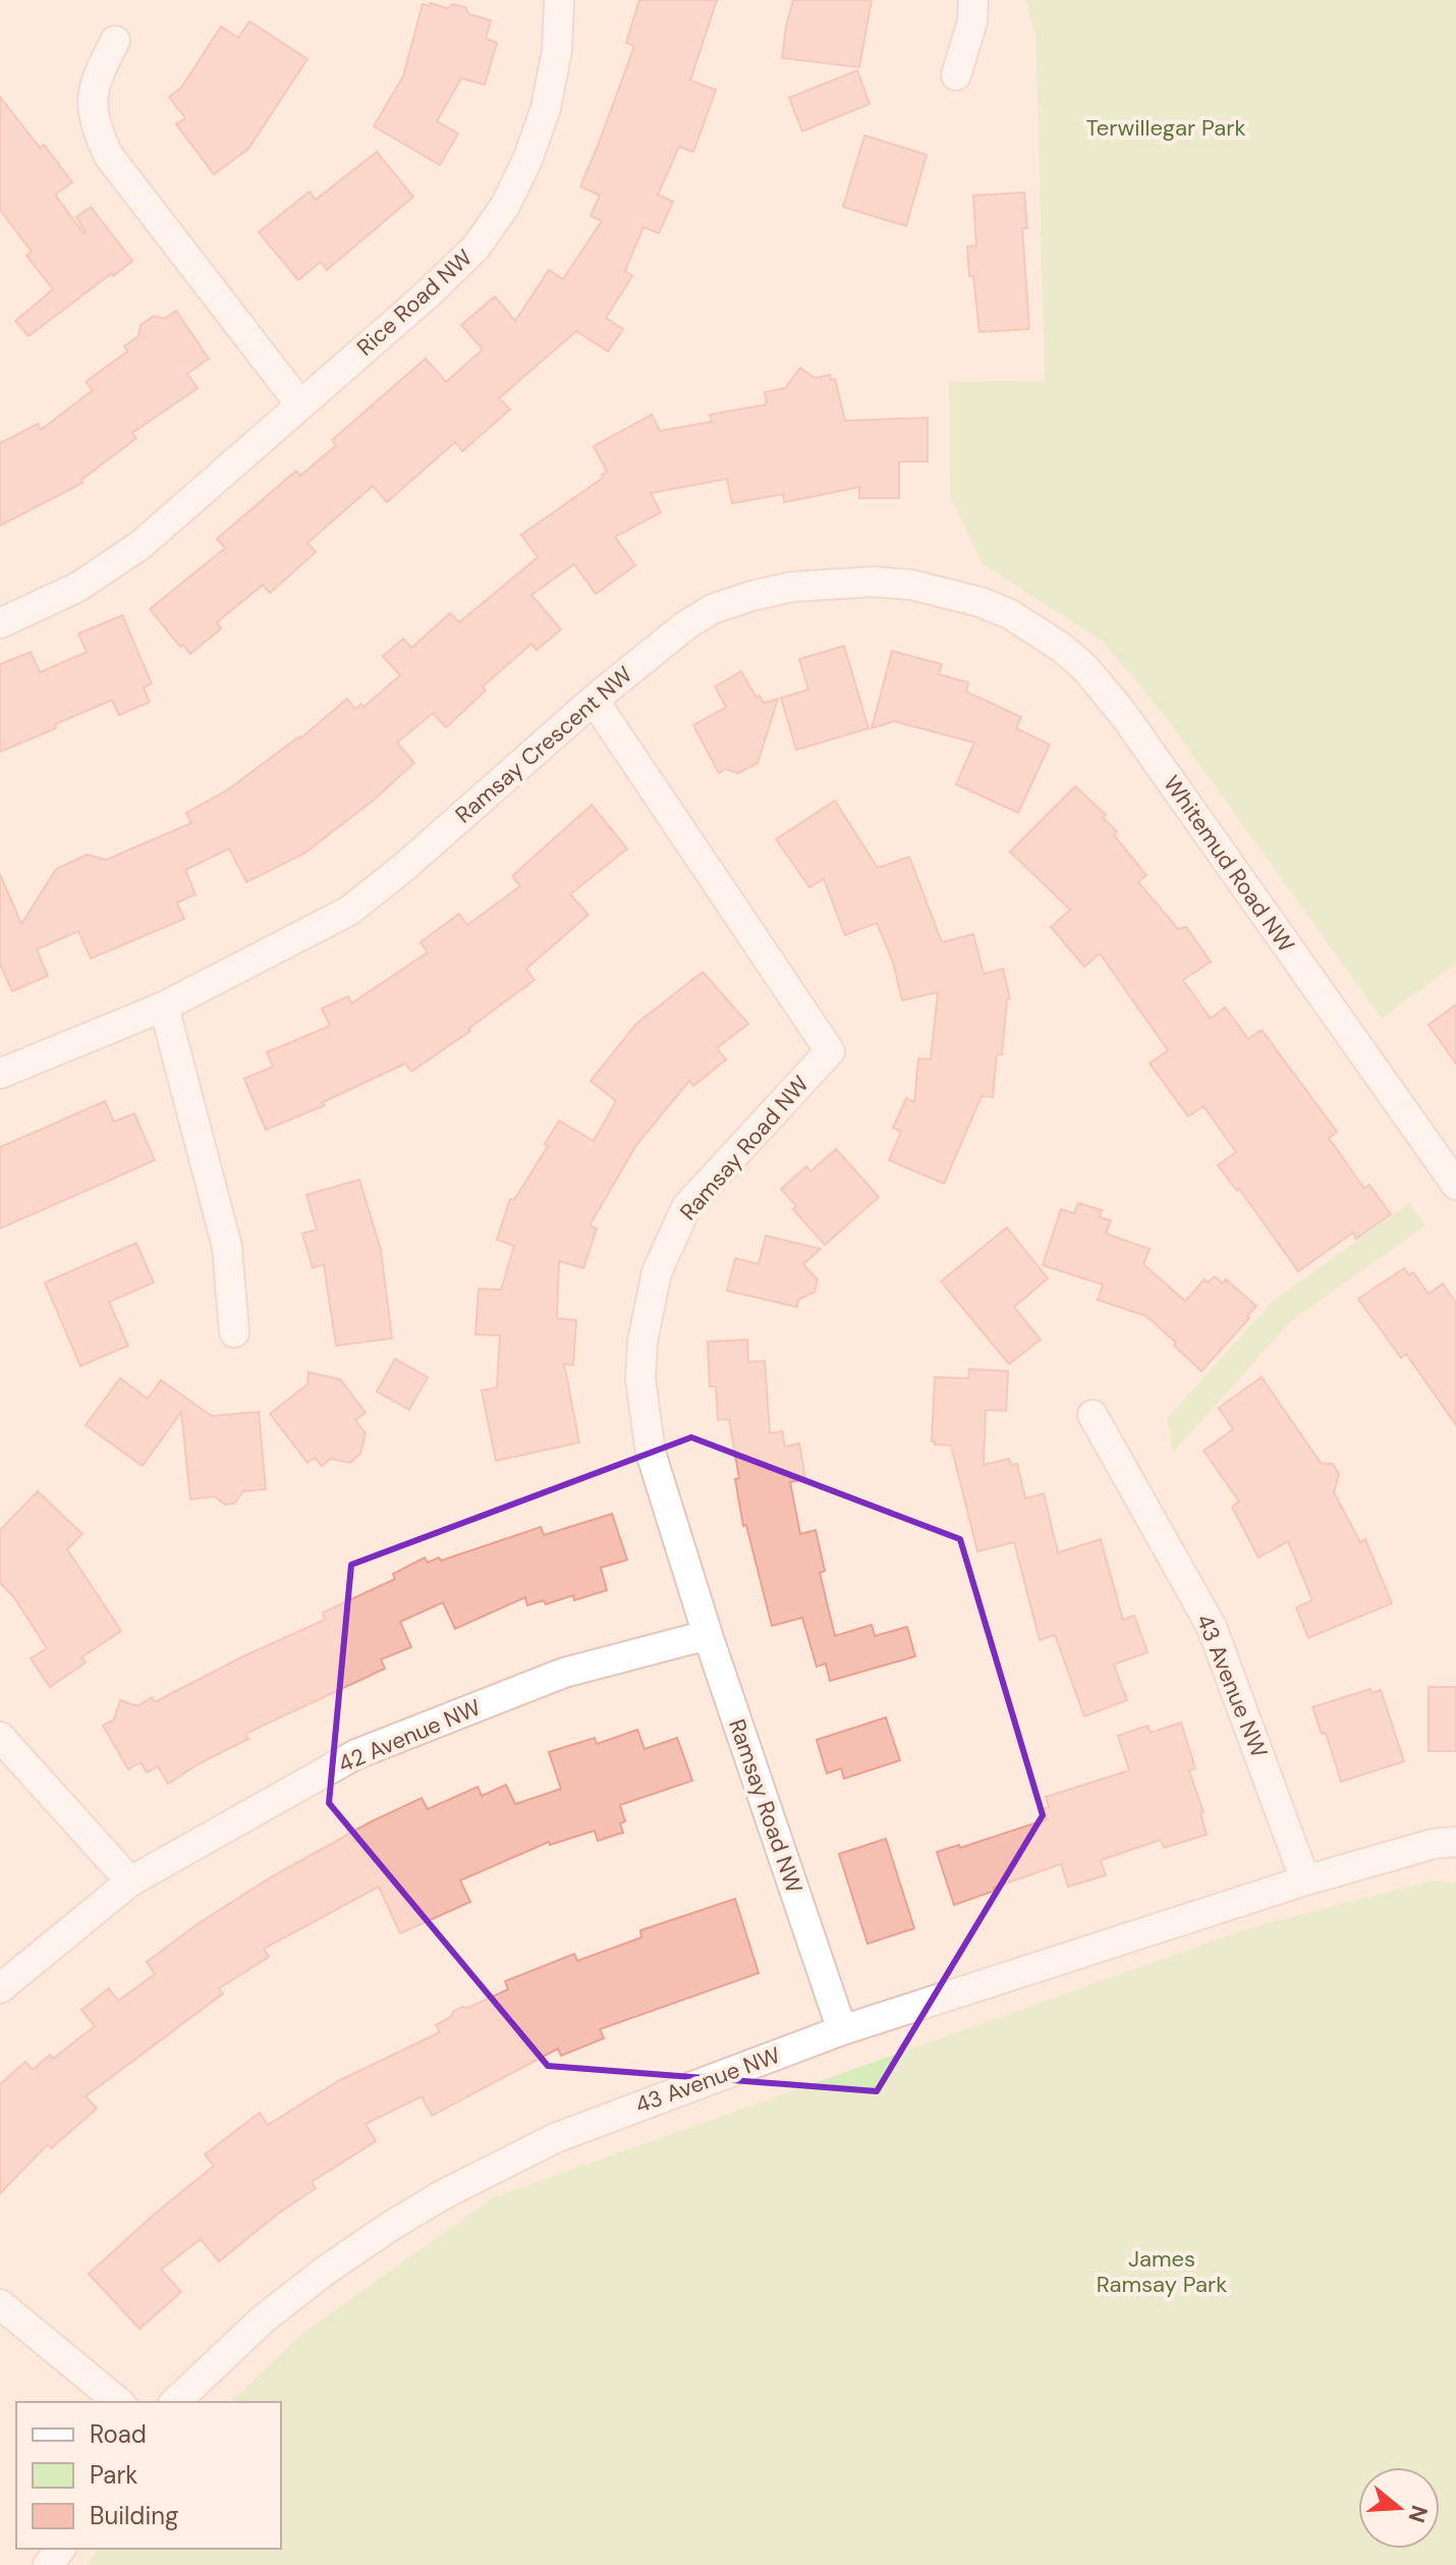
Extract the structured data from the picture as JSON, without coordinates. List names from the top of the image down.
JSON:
{
  "streets": {
    "street": [
      "Rice Road NW",
      "Ramsay Crescent NW",
      "Whitemud Road NW",
      "Ramsay Road NW",
      "43 Avenue NW",
      "42 Avenue NW"
    ]
  },
  "crossings": [
    ["Ramsay Crescent NW", "Whitemud Road NW"],
    ["Ramsay Crescent NW", "Ramsay Road NW"],
    ["Ramsay Road NW", "43 Avenue NW"],
    ["Ramsay Road NW", "42 Avenue NW"]
  ],
  "parks": ["Terwillegar Park", "James Ramsay Park"],
  "legend": ["Road", "Park", "Building"],
  "north": "right"
}
